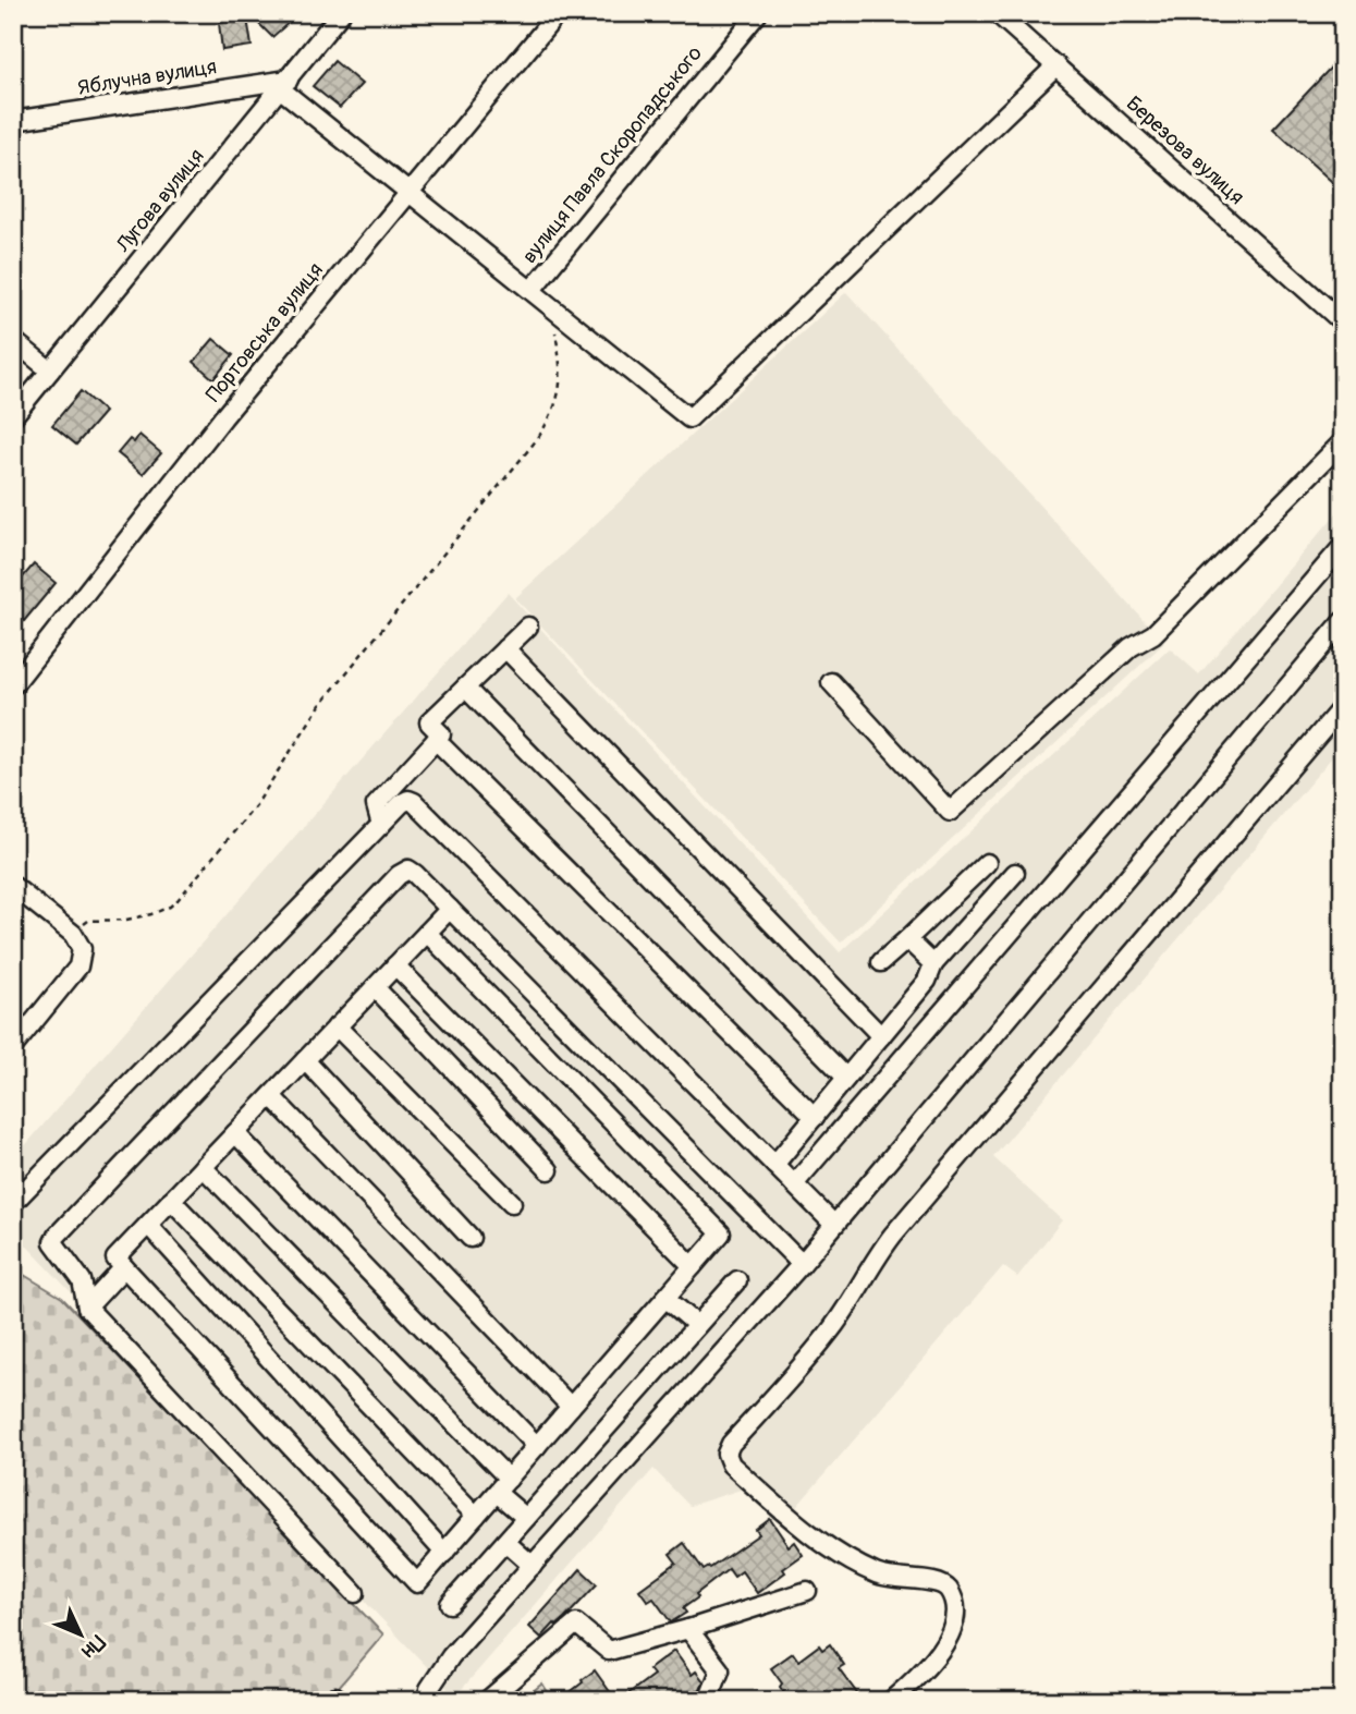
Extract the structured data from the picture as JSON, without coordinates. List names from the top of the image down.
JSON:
{
  "streets": {
    "street": [
      "Яблучна вулиця",
      "Березова вулиця",
      "вулиця Павла Скоропадського",
      "Лугова вулиця",
      "Портовська вулиця"
    ]
  },
  "crossings": [
    ["Яблучна вулиця", "Лугова вулиця"]
  ],
  "north": "bottom right"
}
